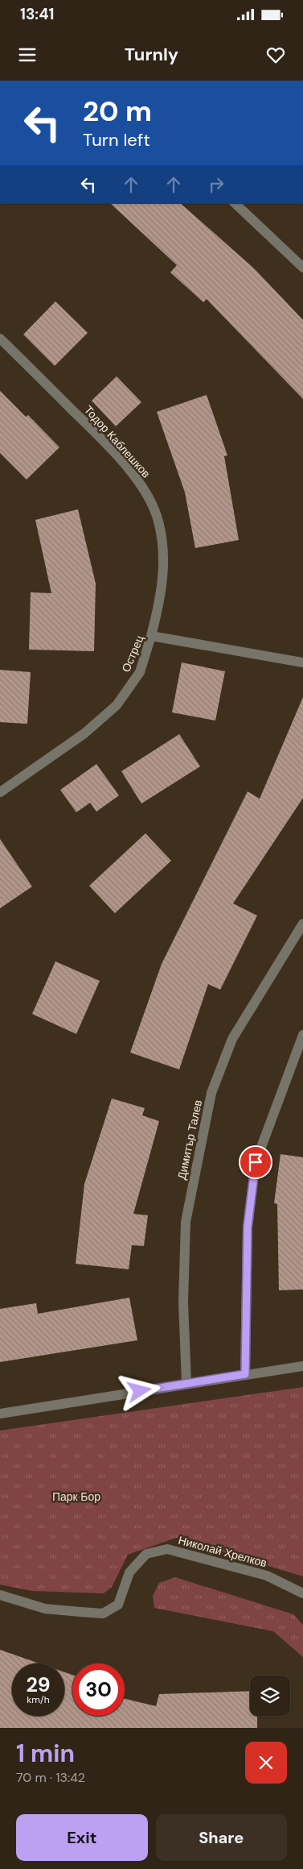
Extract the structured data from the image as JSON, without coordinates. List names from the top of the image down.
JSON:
{
  "streets": {
    "street": [
      "Тодор Каблешков",
      "Острец",
      "Димитър Талев",
      "Николай Хрелков"
    ]
  },
  "crossings": [
    ["Тодор Каблешков", "Острец"]
  ],
  "parks": ["Парк Бор"],
  "page": {
    "status": "13:41",
    "header": "Turnly",
    "turn": ["20 m", "Turn left"],
    "speed": "29 km/h",
    "limit": "30",
    "heading": ["1 min", "70 m · 13:42"],
    "buttons": ["Exit", "Share"]
  }
}
